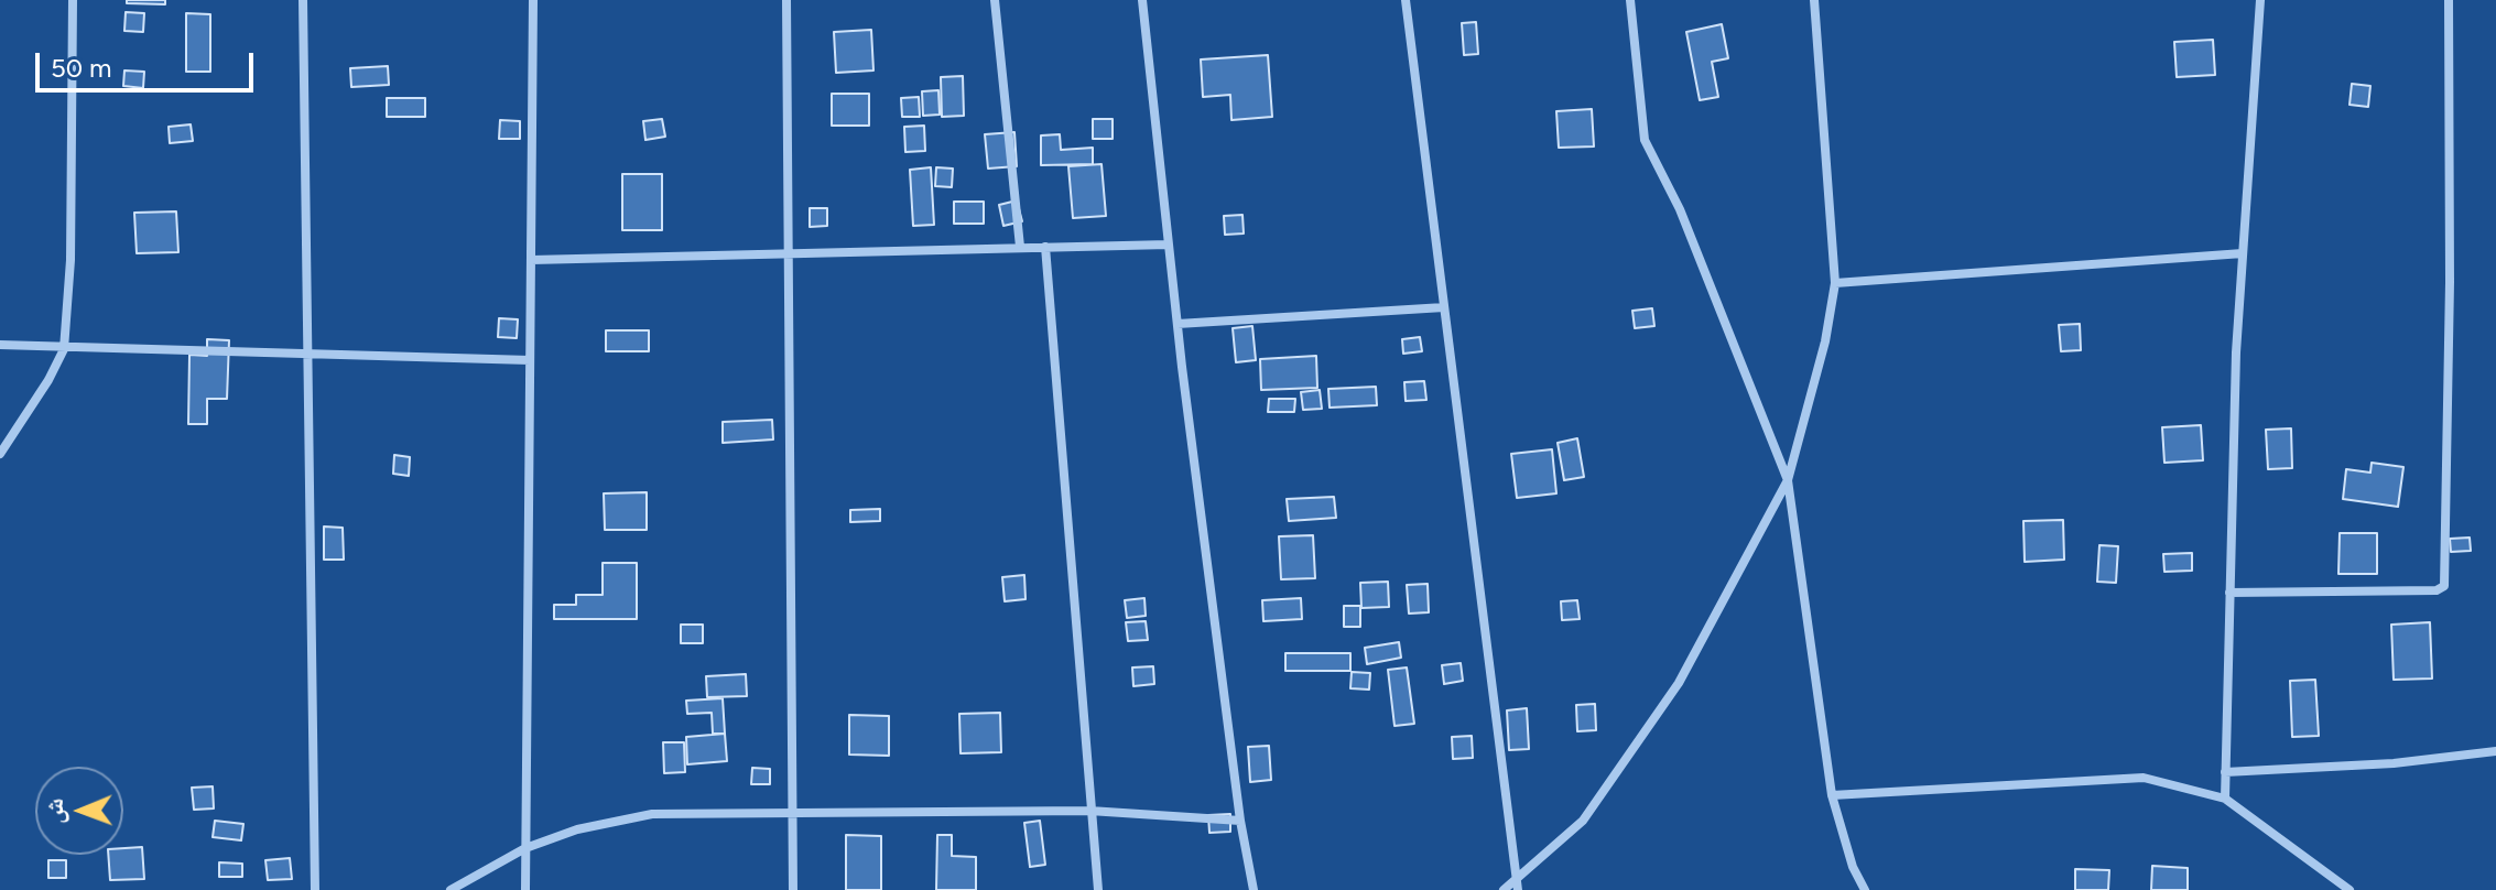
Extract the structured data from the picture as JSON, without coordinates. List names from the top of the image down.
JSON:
{
  "scale_bar": "50 m",
  "north": "left"
}
